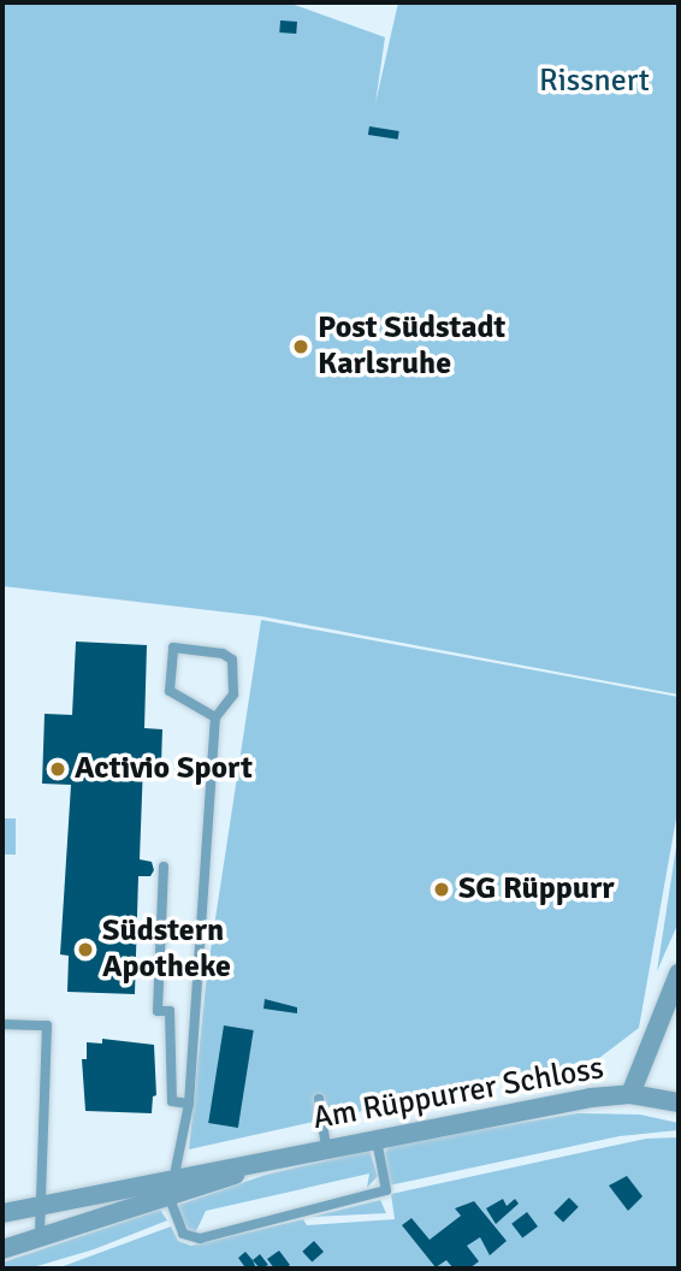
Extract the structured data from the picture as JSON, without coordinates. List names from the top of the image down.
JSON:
{
  "streets": {
    "street": ["Am Rüppurrer Schloss"]
  },
  "parks": ["Rissnert"],
  "places": [
    "Post Südstadt Karlsruhe",
    "Activio Sport",
    "SG Rüppurr",
    "Südstern Apotheke"
  ]
}
